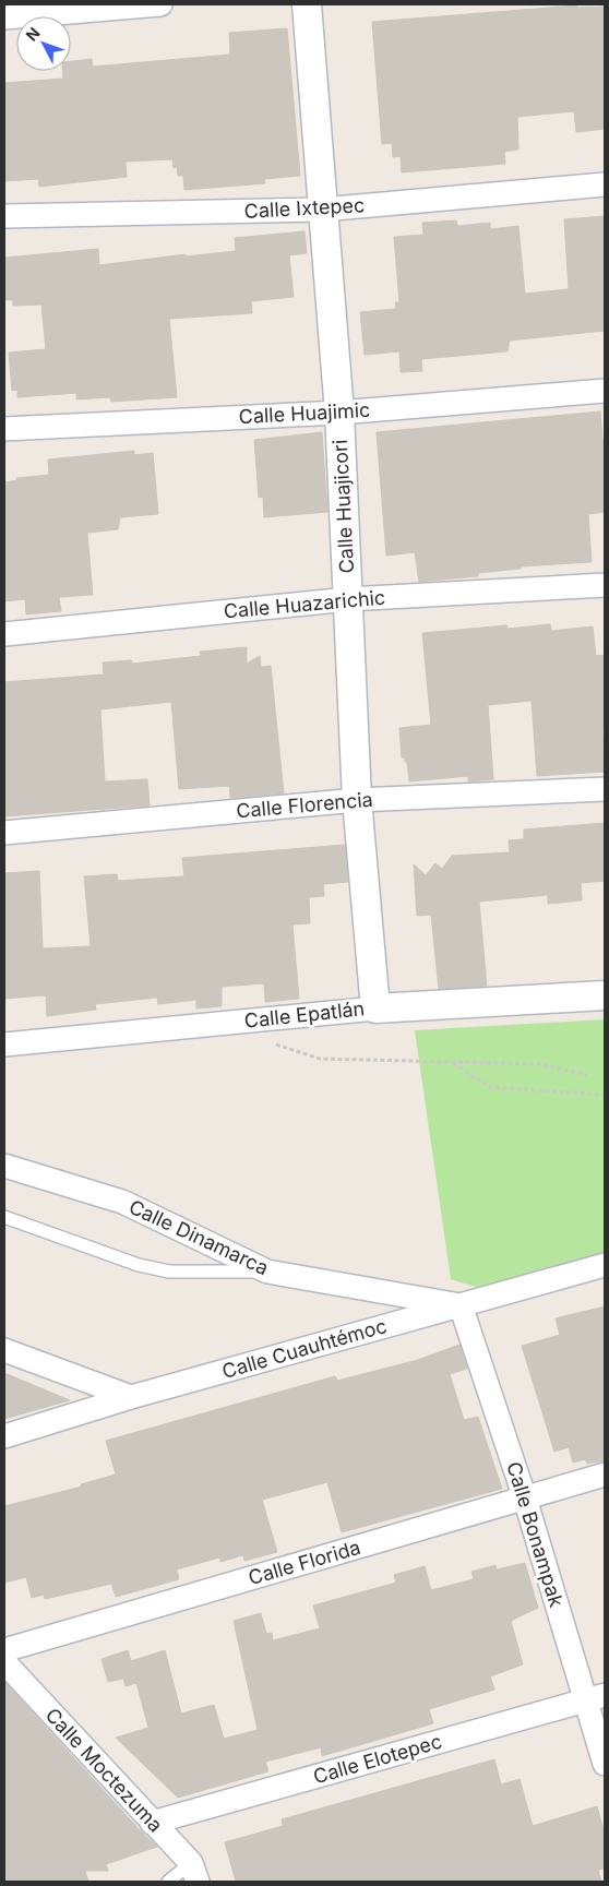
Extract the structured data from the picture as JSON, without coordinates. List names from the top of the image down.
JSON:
{
  "streets": {
    "street": [
      "Calle Ixtepec",
      "Calle Huajimic",
      "Calle Huajicori",
      "Calle Huazarichic",
      "Calle Florencia",
      "Calle Epatlán",
      "Calle Dinamarca",
      "Calle Cuauhtémoc",
      "Calle Bonampak",
      "Calle Florida",
      "Calle Elotepec",
      "Calle Moctezuma"
    ]
  },
  "crossings": [
    ["Calle Ixtepec", "Calle Huajicori"],
    ["Calle Huajimic", "Calle Huajicori"],
    ["Calle Huajicori", "Calle Huazarichic"],
    ["Calle Huajicori", "Calle Florencia"],
    ["Calle Huajicori", "Calle Epatlán"],
    ["Calle Dinamarca", "Calle Cuauhtémoc"],
    ["Calle Dinamarca", "Calle Bonampak"],
    ["Calle Cuauhtémoc", "Calle Bonampak"],
    ["Calle Bonampak", "Calle Florida"],
    ["Calle Bonampak", "Calle Elotepec"],
    ["Calle Elotepec", "Calle Moctezuma"]
  ],
  "north": "top left"
}
